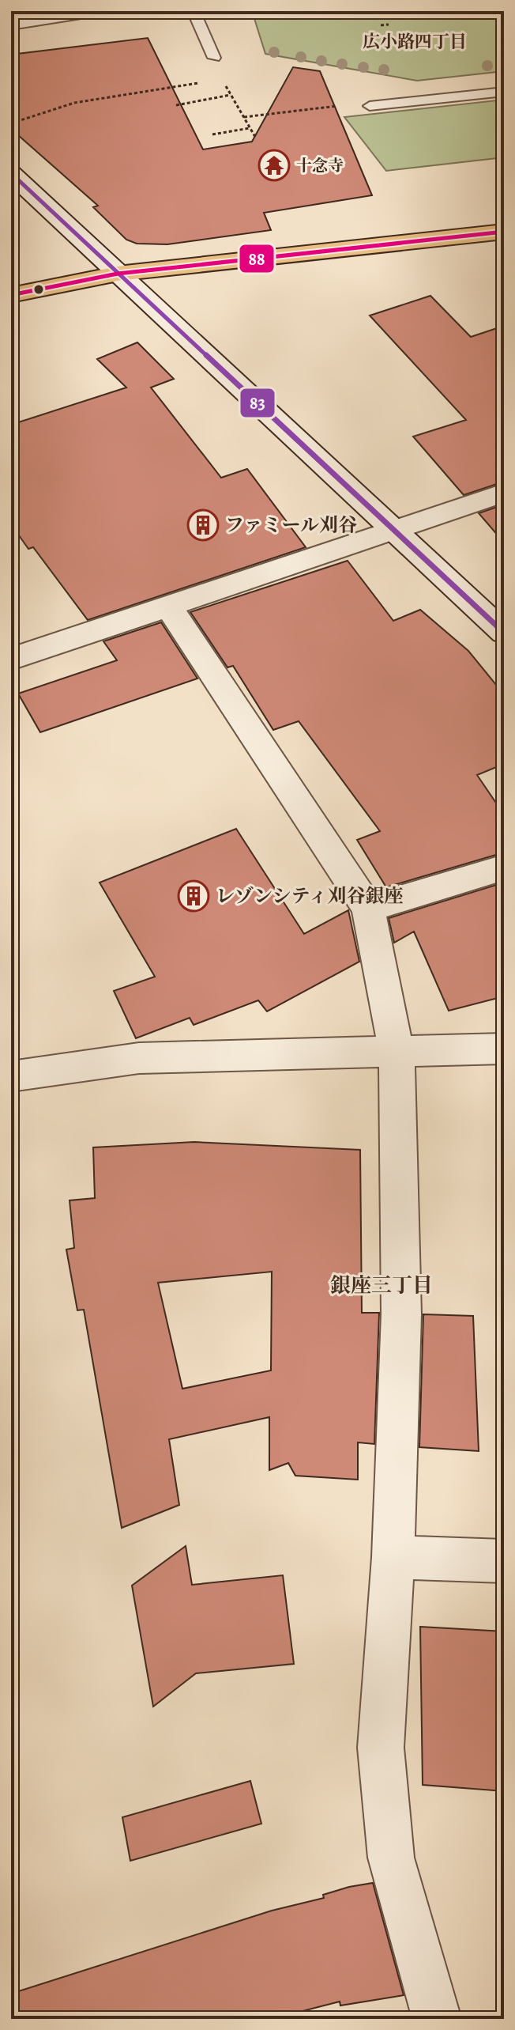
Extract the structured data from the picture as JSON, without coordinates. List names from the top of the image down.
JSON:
{
  "districts": ["広小路四丁目", "銀座三丁目"],
  "places": {
    "temple": ["十念寺"],
    "building": ["ファミール刈谷", "レゾンシティ刈谷銀座"]
  },
  "lines": ["transit line 83", "transit line 88"]
}
